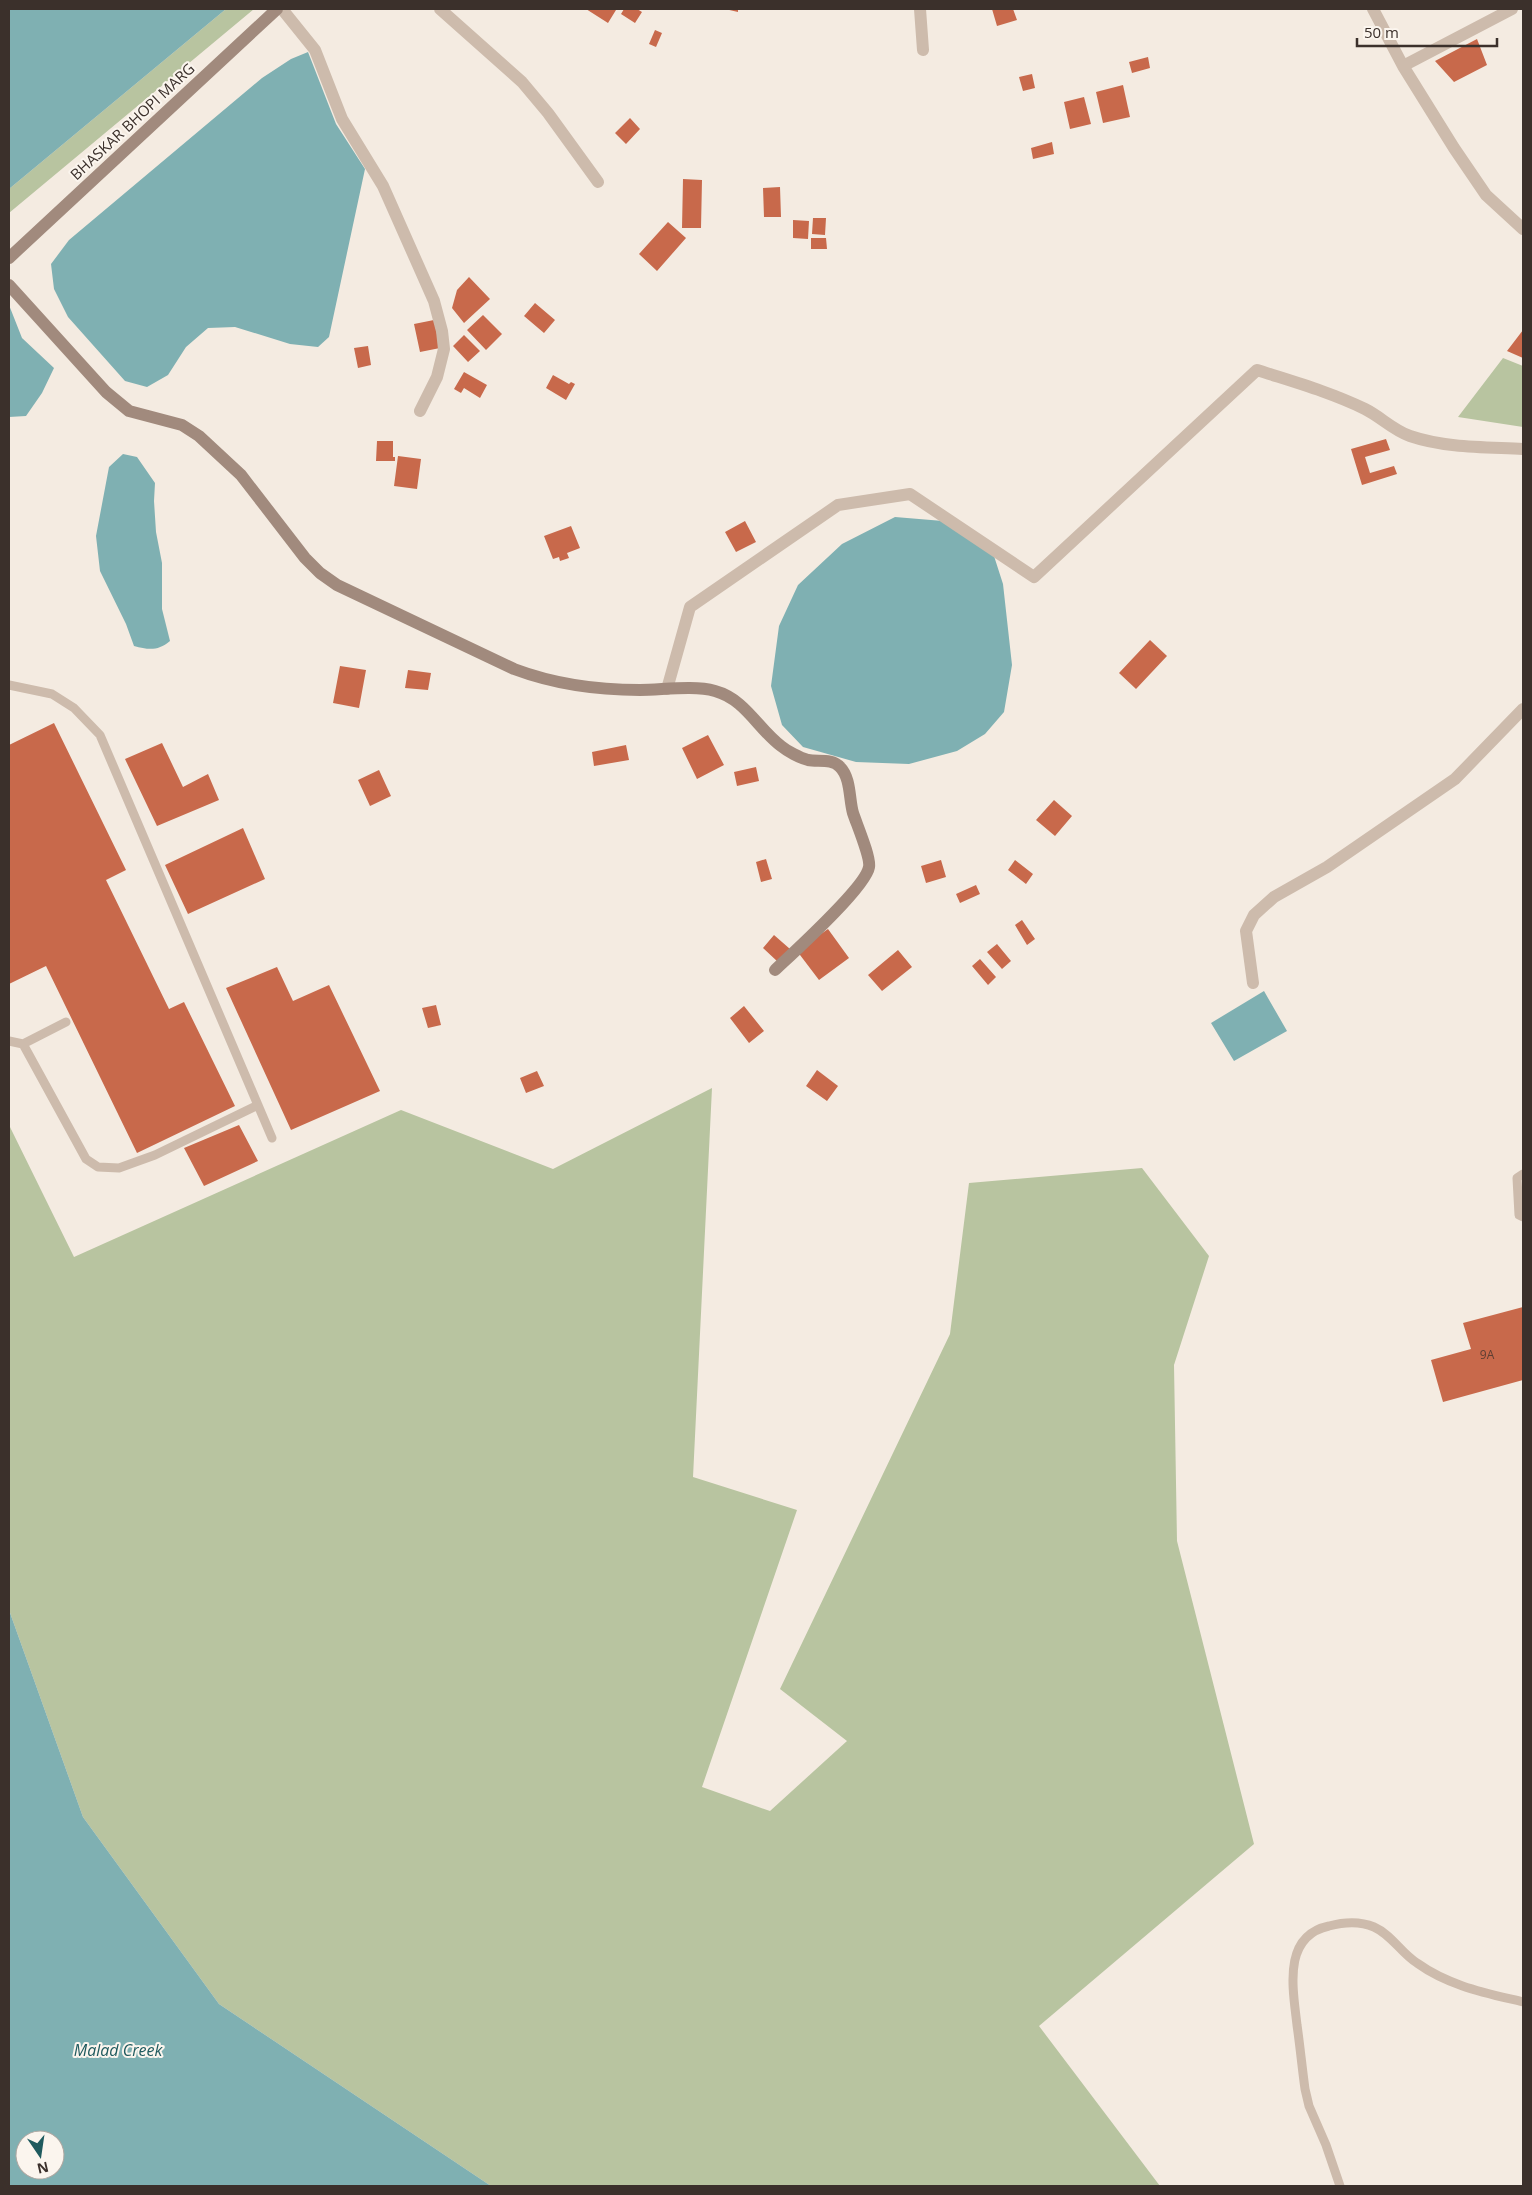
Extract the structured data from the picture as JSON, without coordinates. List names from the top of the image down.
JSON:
{
  "streets": {
    "street": ["BHASKAR BHOPI MARG"]
  },
  "water": ["Malad Creek"],
  "house_numbers": ["9A"],
  "scale_bar": "50 m",
  "north": "bottom"
}
